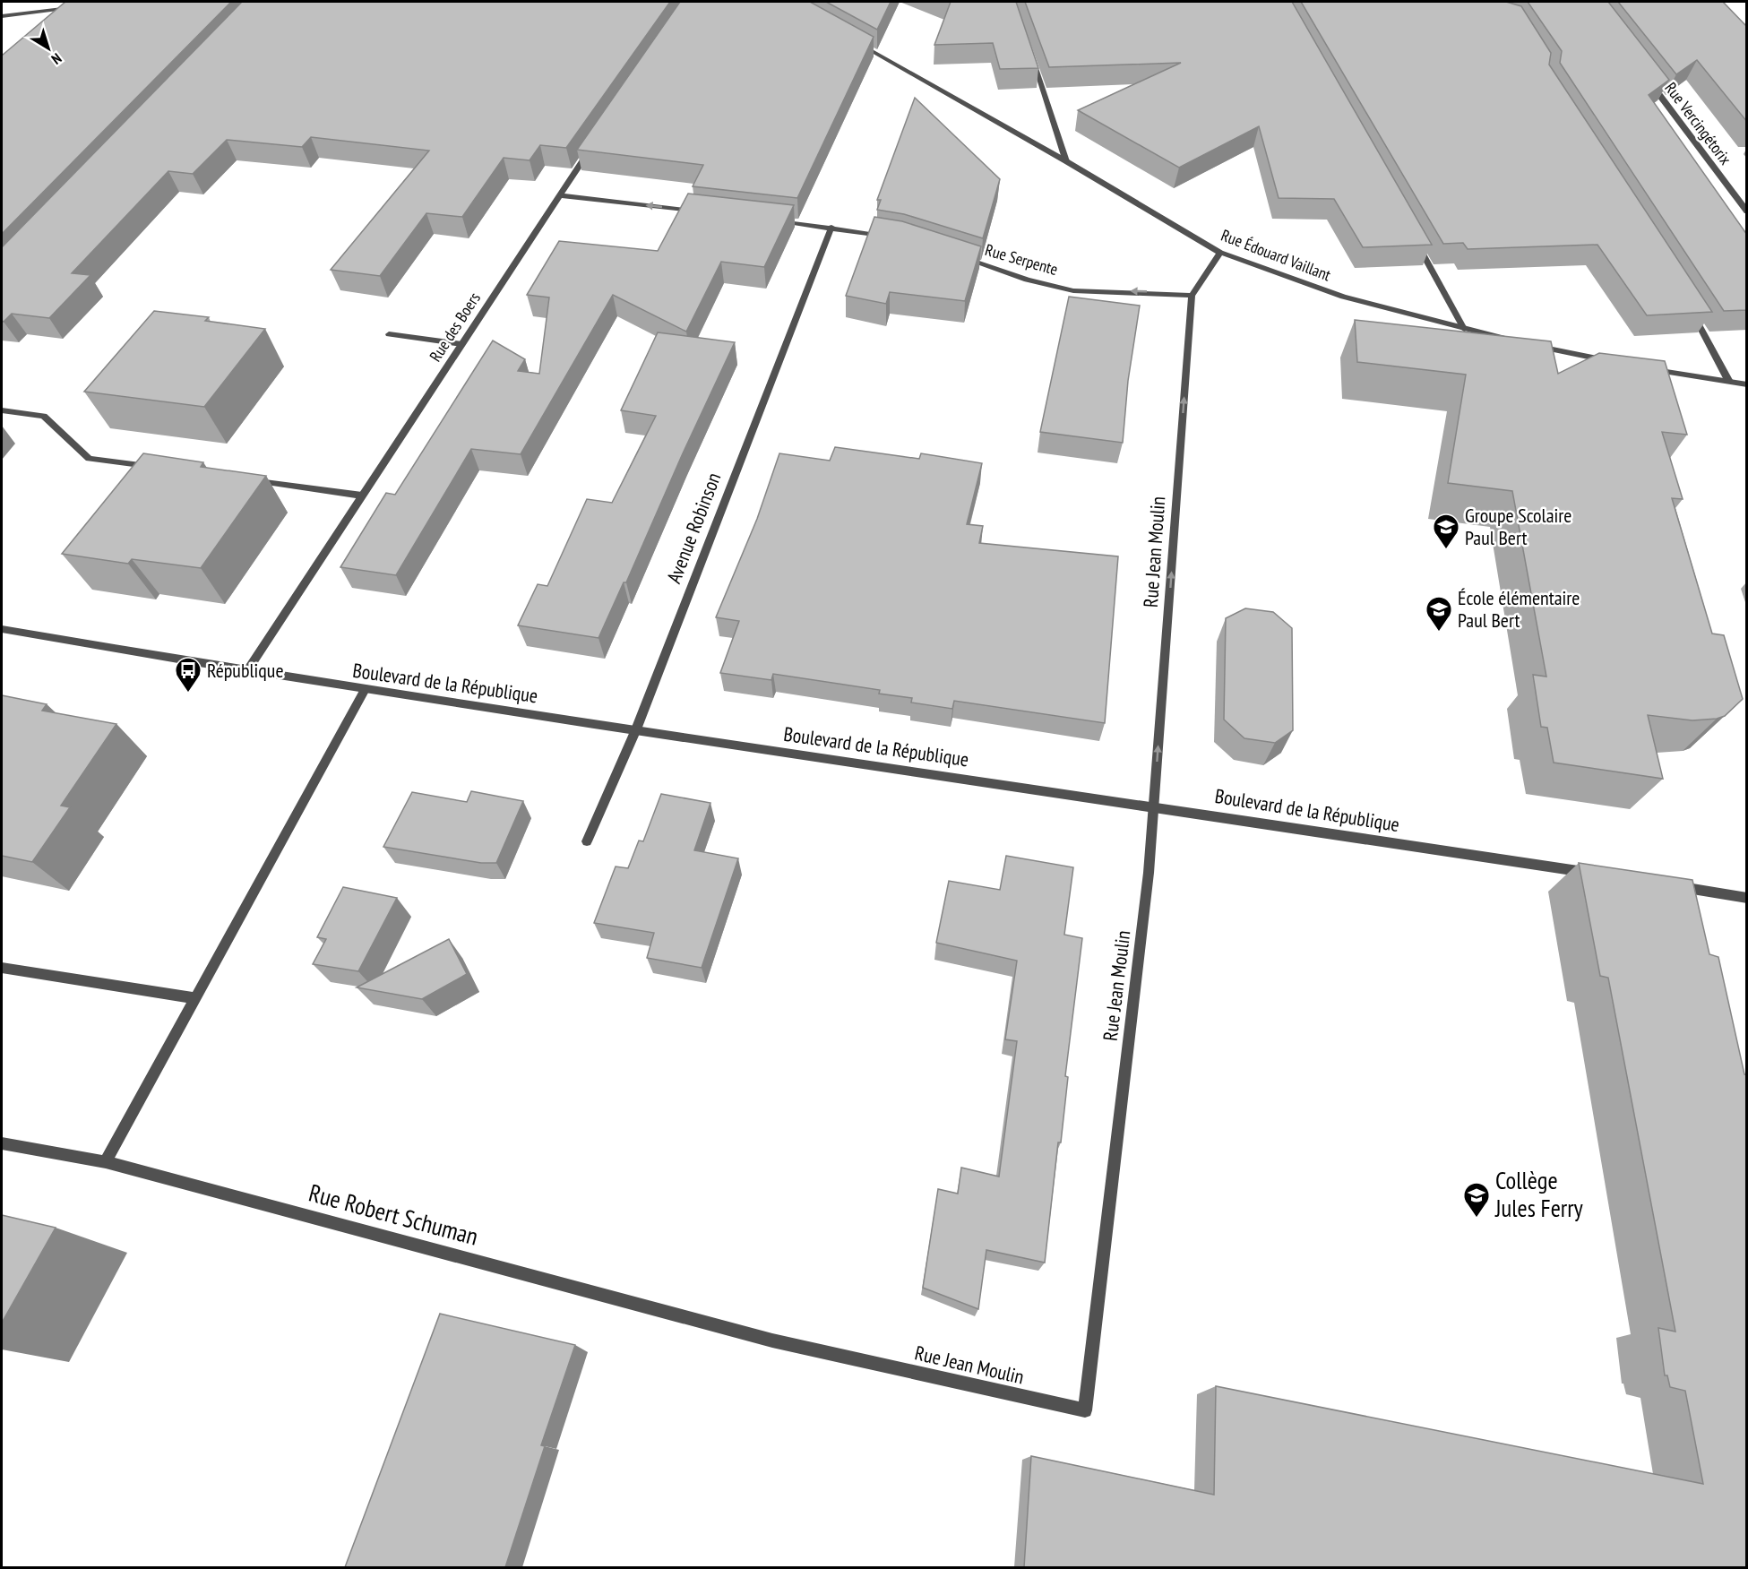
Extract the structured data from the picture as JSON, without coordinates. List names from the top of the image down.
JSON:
{
  "streets": {
    "street": [
      "Rue Vercingétorix",
      "Rue Édouard Vaillant",
      "Rue Serpente",
      "Rue des Boers",
      "Avenue Robinson",
      "Rue Jean Moulin",
      "Boulevard de la République",
      "Rue Robert Schuman"
    ]
  },
  "crossings": [
    ["Rue Édouard Vaillant", "Rue Jean Moulin"],
    ["Rue Serpente", "Rue Jean Moulin"],
    ["Rue des Boers", "Boulevard de la République"],
    ["Avenue Robinson", "Boulevard de la République"],
    ["Rue Jean Moulin", "Boulevard de la République"],
    ["Rue Jean Moulin", "Rue Robert Schuman"]
  ],
  "one_way": ["Rue Serpente"],
  "places": {
    "school or university": ["Groupe Scolaire Paul Bert", "École élémentaire Paul Bert", "Collège Jules Ferry"],
    "bus stop": ["République"]
  },
  "north": "bottom right"
}
